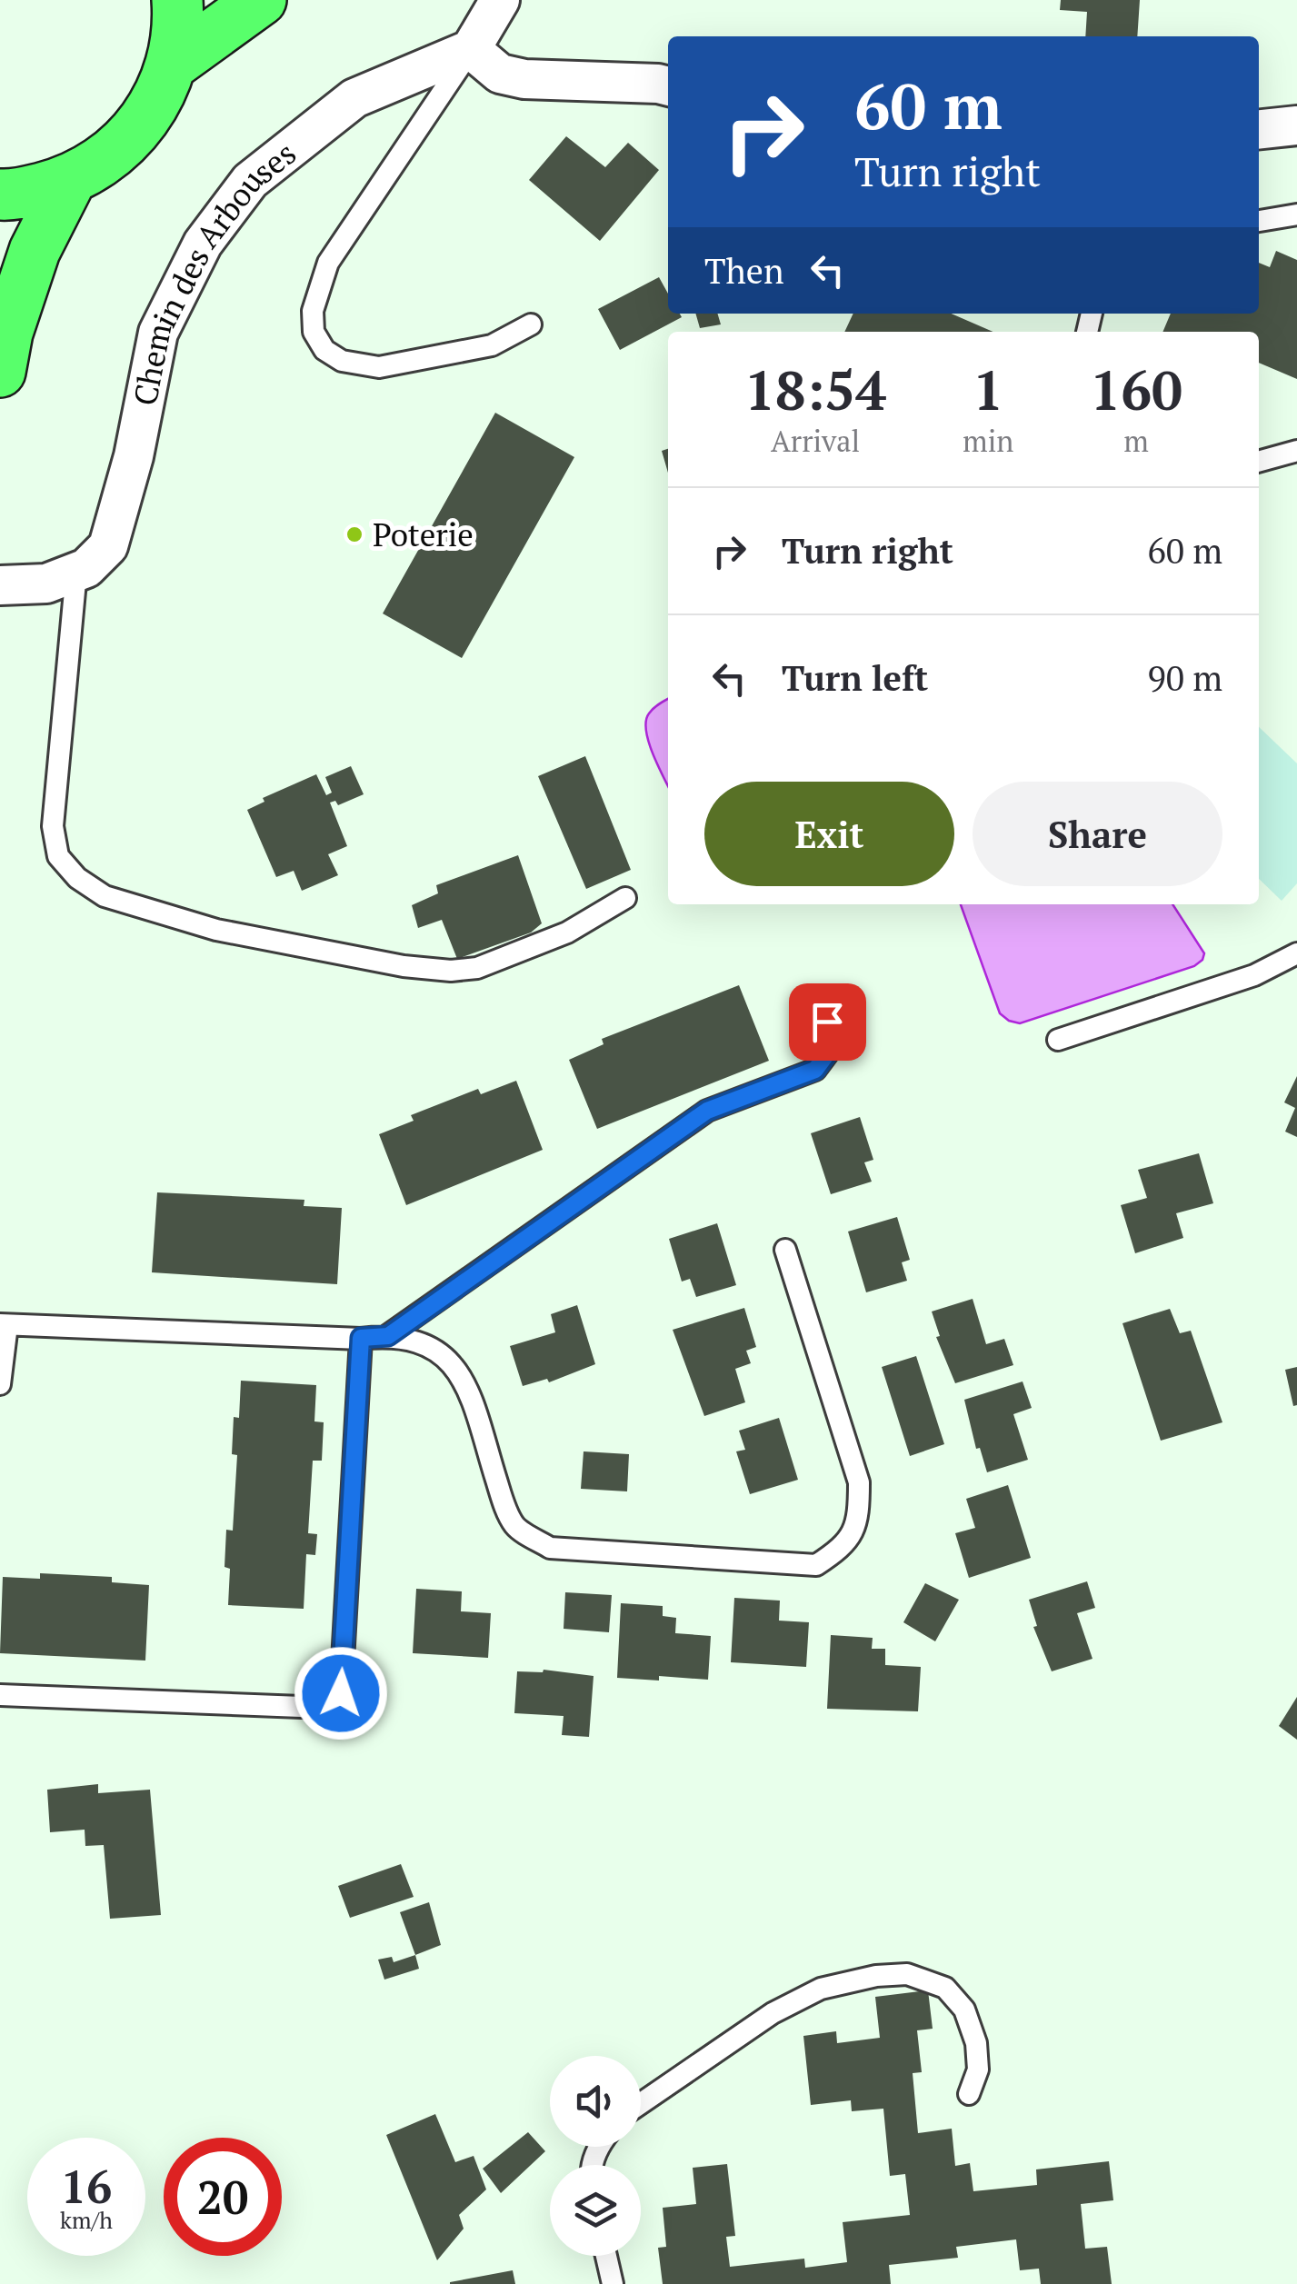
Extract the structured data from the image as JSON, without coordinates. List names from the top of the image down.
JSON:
{
  "streets": {
    "street": ["Chemin des Arbouses"]
  },
  "places": ["Poterie"],
  "page": {
    "turn": ["60 m", "Turn right"],
    "then": "Then",
    "eta": [
      "18:54",
      "Arrival",
      "1",
      "min",
      "160",
      "m"
    ],
    "list": [
      {
        "name": "Turn right",
        "value": "60 m"
      },
      {
        "name": "Turn left",
        "value": "90 m"
      }
    ],
    "buttons": ["Exit", "Share"],
    "speed": "16 km/h",
    "limit": "20"
  }
}
